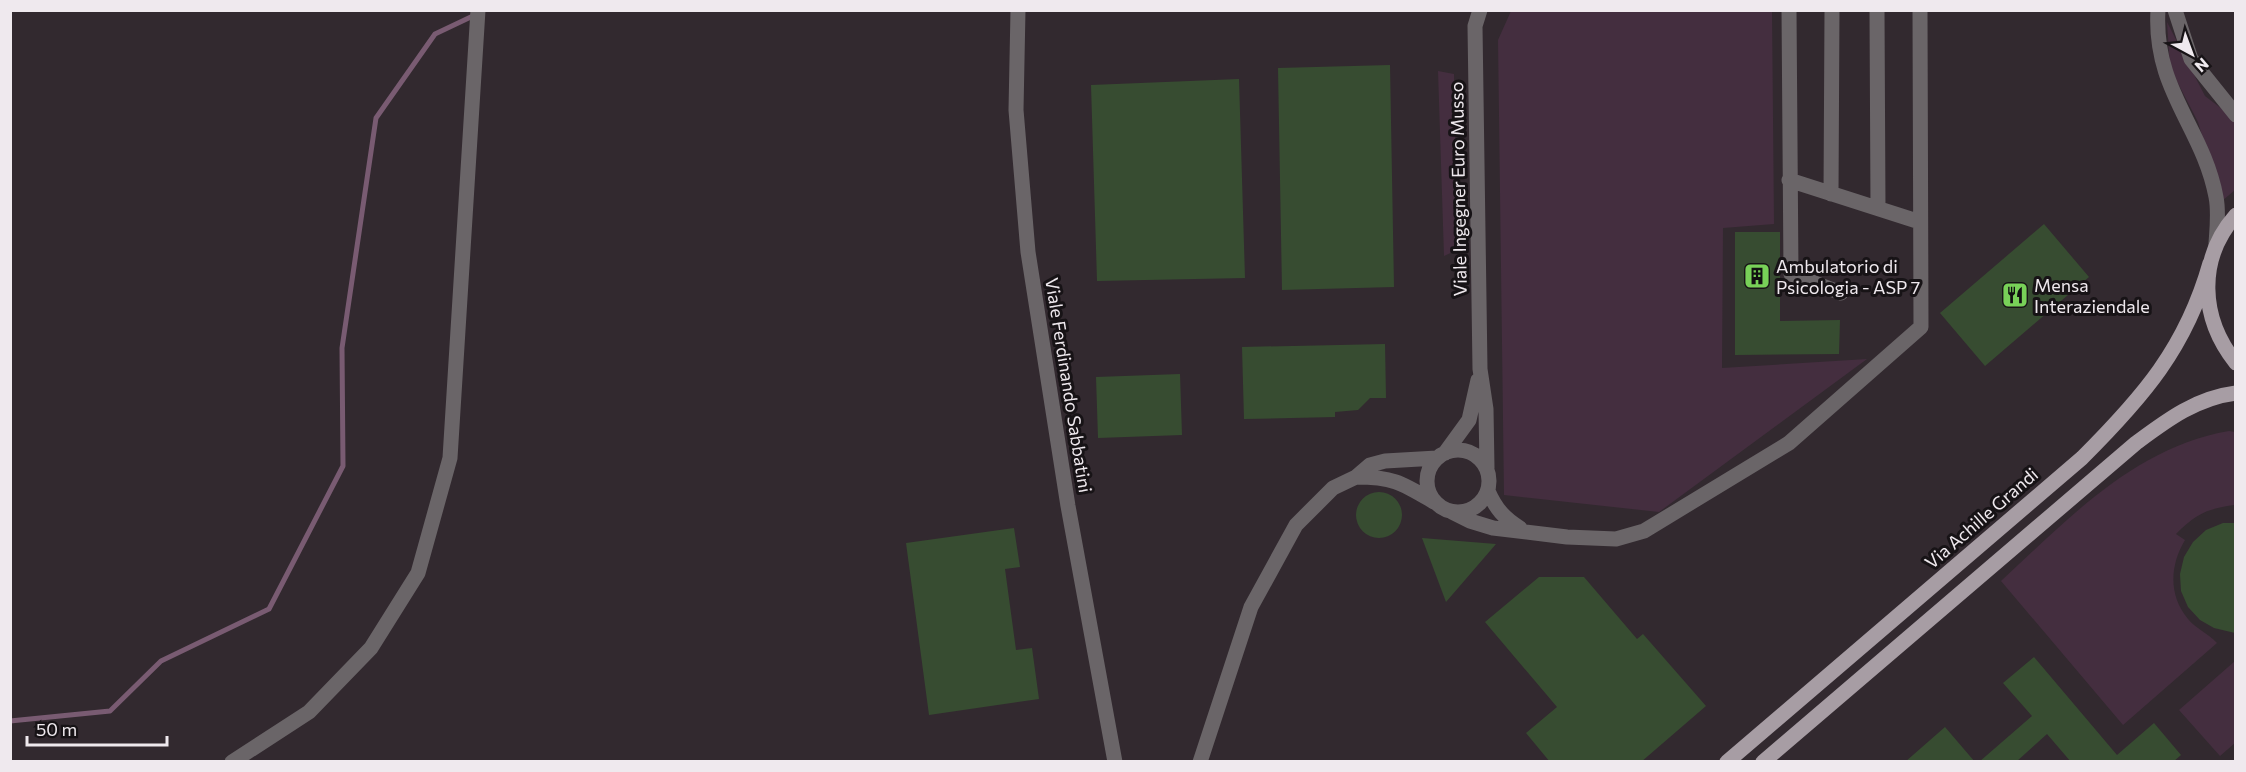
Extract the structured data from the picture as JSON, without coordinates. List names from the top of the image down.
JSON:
{
  "streets": {
    "main road": ["Via Achille Grandi"],
    "street": ["Viale Ingegner Euro Musso", "Viale Ferdinando Sabbatini"]
  },
  "places": {
    "building": ["Ambulatorio di Psicologia - ASP 7"],
    "restaurant": ["Mensa Interaziendale"]
  },
  "scale_bar": "50 m",
  "north": "bottom right"
}
